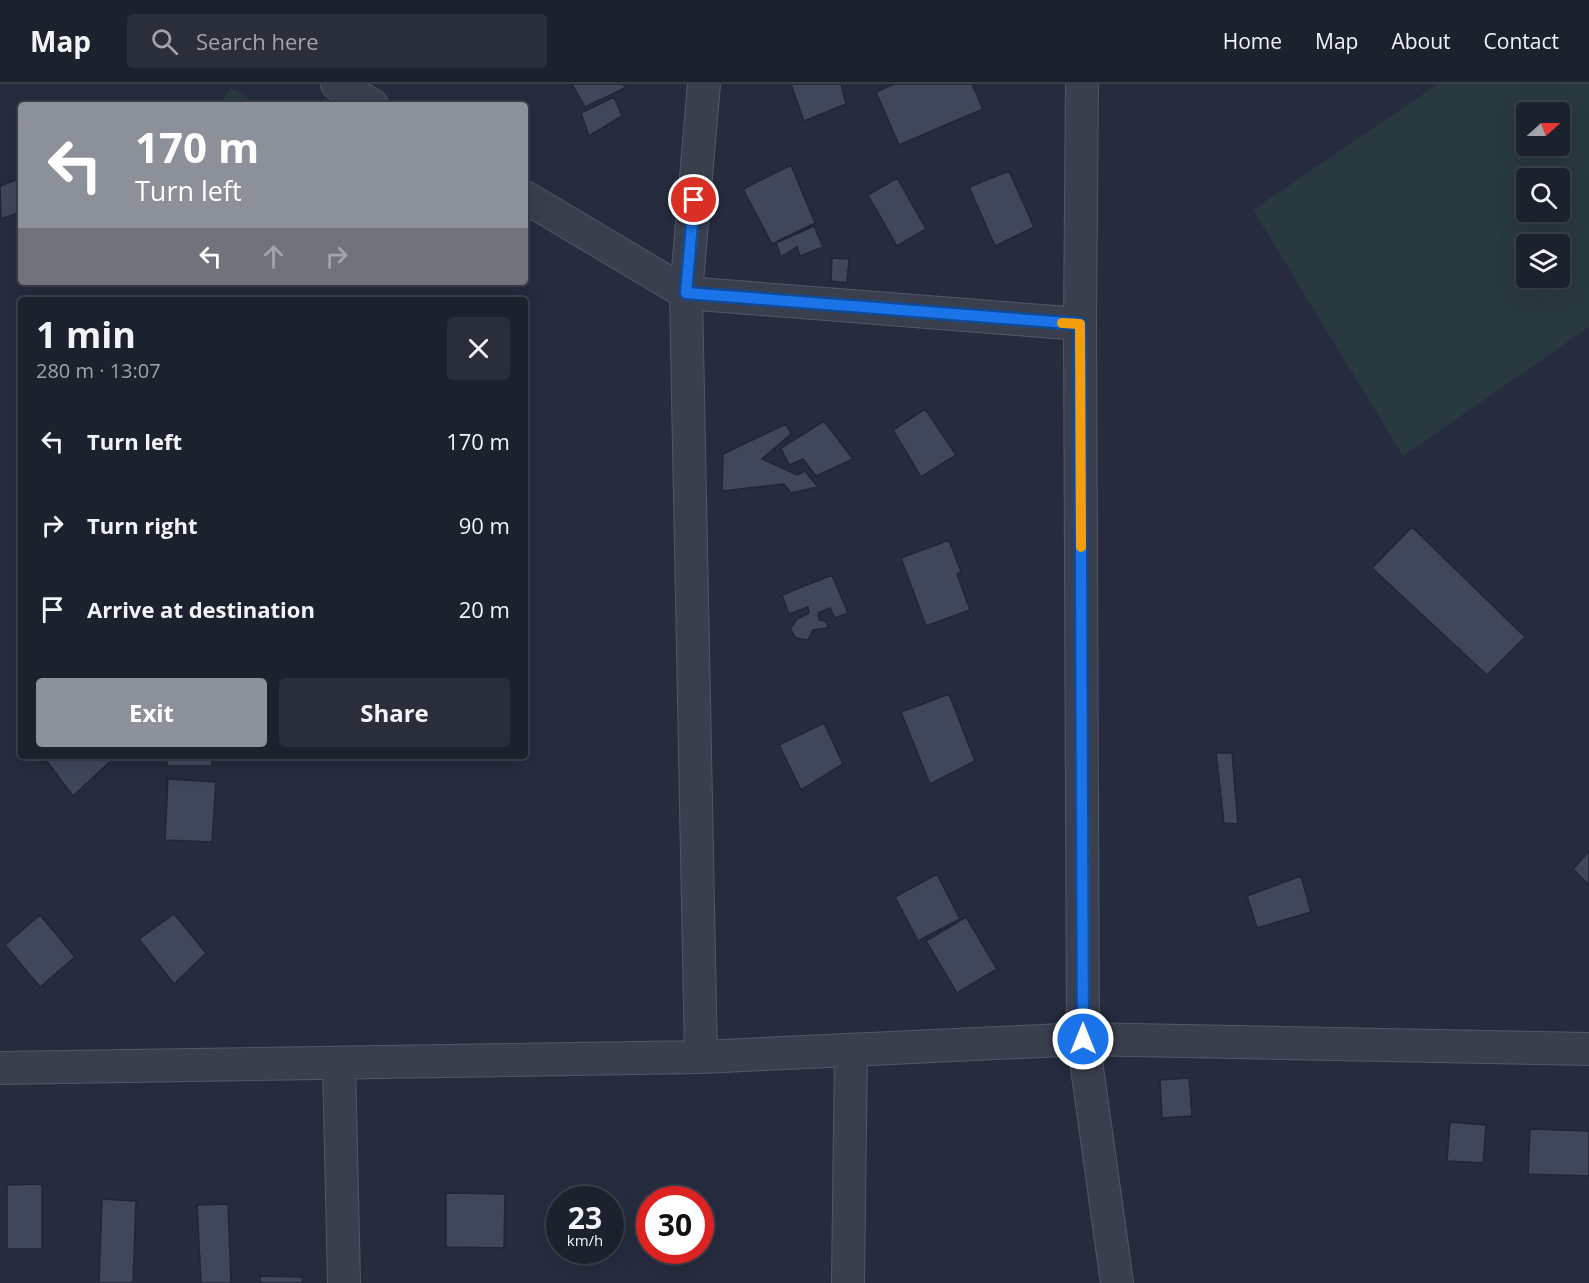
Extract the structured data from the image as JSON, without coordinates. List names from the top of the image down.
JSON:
{
  "north": "right",
  "page": {
    "header": "Map",
    "search": "Search here",
    "nav": [
      "Home",
      "Map",
      "About",
      "Contact"
    ],
    "turn": ["170 m", "Turn left"],
    "heading": ["1 min", "280 m · 13:07"],
    "list": [
      {
        "name": "Turn left",
        "value": "170 m"
      },
      {
        "name": "Turn right",
        "value": "90 m"
      },
      {
        "name": "Arrive at destination",
        "value": "20 m"
      }
    ],
    "buttons": ["Exit", "Share"],
    "speed": "23 km/h",
    "limit": "30"
  }
}
